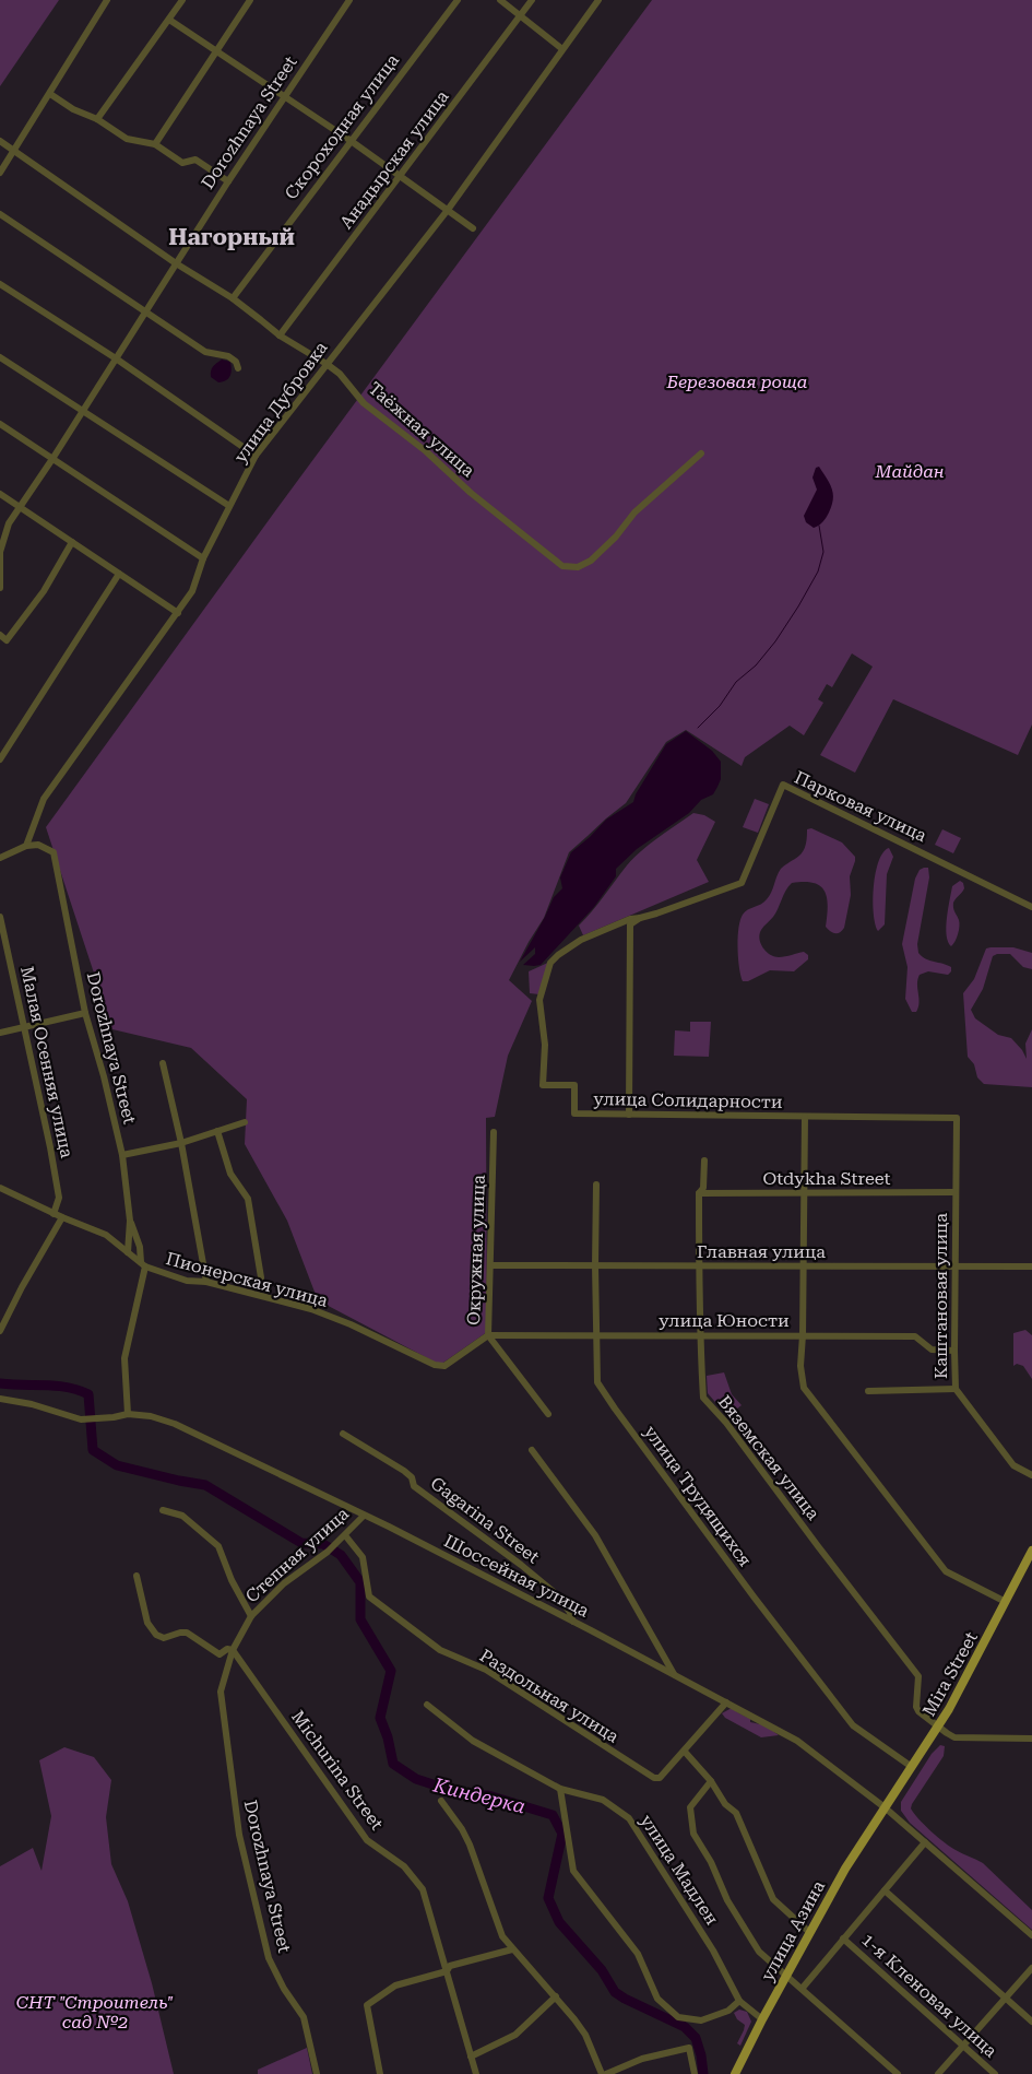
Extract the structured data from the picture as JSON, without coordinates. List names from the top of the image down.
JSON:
{
  "streets": {
    "main road": ["Mira Street", "улица Азина"],
    "street": [
      "Dorozhnaya Street",
      "Скороходная улица",
      "Анадырская улица",
      "улица Дубровка",
      "Таёжная улица",
      "Парковая улица",
      "Малая Осенняя улица",
      "улица Солидарности",
      "Otdykha Street",
      "Окружная улица",
      "Главная улица",
      "Пионерская улица",
      "Каштановая улица",
      "улица Юности",
      "Вяземская улица",
      "улица Трудящихся",
      "Gagarina Street",
      "Степная улица",
      "Шоссейная улица",
      "Раздольная улица",
      "Michurina Street",
      "улица Мадлен",
      "1-я Кленовая улица"
    ]
  },
  "crossings": [
    ["Dorozhnaya Street", "улица Дубровка"],
    ["Dorozhnaya Street", "Таёжная улица"],
    ["Dorozhnaya Street", "Пионерская улица"],
    ["Dorozhnaya Street", "Степная улица"],
    ["Dorozhnaya Street", "Michurina Street"],
    ["Скороходная улица", "Таёжная улица"],
    ["Анадырская улица", "Таёжная улица"],
    ["улица Дубровка", "Таёжная улица"],
    ["Парковая улица", "улица Солидарности"],
    ["Малая Осенняя улица", "Пионерская улица"],
    ["улица Солидарности", "Каштановая улица"],
    ["Otdykha Street", "Каштановая улица"],
    ["Otdykha Street", "Вяземская улица"],
    ["Окружная улица", "Главная улица"],
    ["Окружная улица", "Пионерская улица"],
    ["Окружная улица", "улица Юности"],
    ["Главная улица", "Каштановая улица"],
    ["Главная улица", "Вяземская улица"],
    ["Главная улица", "улица Трудящихся"],
    ["Пионерская улица", "улица Юности"],
    ["Каштановая улица", "улица Юности"],
    ["улица Юности", "Вяземская улица"],
    ["улица Юности", "улица Трудящихся"],
    ["Вяземская улица", "Mira Street"],
    ["улица Трудящихся", "Mira Street"],
    ["Gagarina Street", "Шоссейная улица"],
    ["Степная улица", "Шоссейная улица"],
    ["Степная улица", "Раздольная улица"],
    ["Шоссейная улица", "Mira Street"],
    ["Шоссейная улица", "Раздольная улица"],
    ["Шоссейная улица", "улица Азина"],
    ["Mira Street", "улица Азина"],
    ["улица Мадлен", "улица Азина"]
  ],
  "districts": ["Нагорный"],
  "water": ["Киндерка"],
  "parks": ["Березовая роща", "Майдан", "СНТ \"Строитель\" сад №2"]
}
